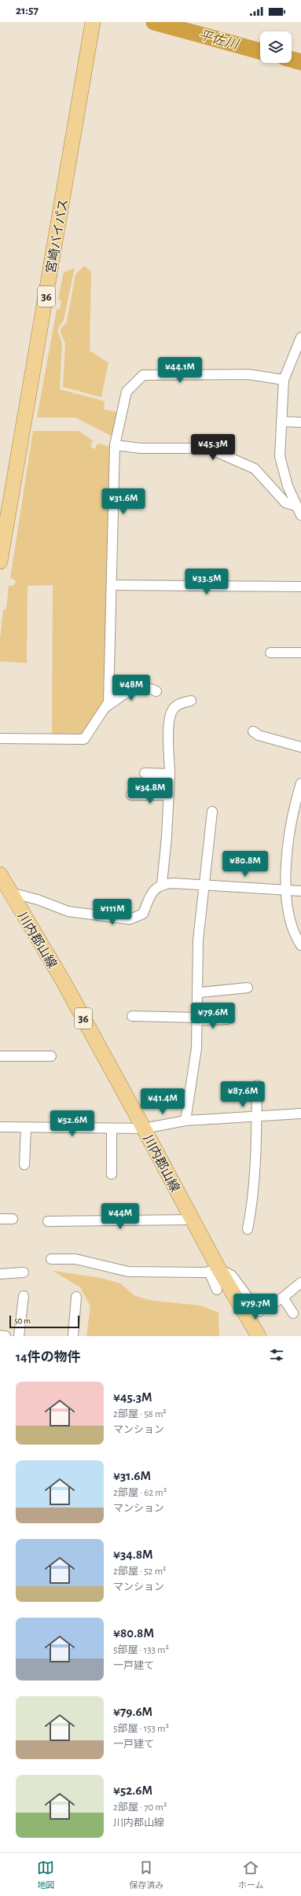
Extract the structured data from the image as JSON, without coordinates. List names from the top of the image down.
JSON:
{
  "streets": {
    "main road": ["宮崎バイパス", "36", "川内郡山線"]
  },
  "water": ["平佐川"],
  "scale_bar": "50 m",
  "page": {
    "status": "21:57",
    "price": [
      "¥44.1M",
      "¥45.3M",
      "¥31.6M",
      "¥33.5M",
      "¥48M",
      "¥34.8M",
      "¥80.8M",
      "¥111M",
      "¥79.6M",
      "¥87.6M",
      "¥41.4M",
      "¥52.6M",
      "¥44M",
      "¥79.7M"
    ],
    "scale": "50 m",
    "heading": "14件の物件",
    "list": [
      {
        "name": "¥45.3M",
        "note": "2部屋 · 58 m² · マンション"
      },
      {
        "name": "¥31.6M",
        "note": "2部屋 · 62 m² · マンション"
      },
      {
        "name": "¥34.8M",
        "note": "2部屋 · 52 m² · マンション"
      },
      {
        "name": "¥80.8M",
        "note": "5部屋 · 133 m² · 一戸建て"
      },
      {
        "name": "¥79.6M",
        "note": "5部屋 · 153 m² · 一戸建て"
      },
      {
        "name": "¥52.6M",
        "note": "2部屋 · 70 m² · 川内郡山線"
      }
    ],
    "tabs": ["地図", "保存済み", "ホーム"]
  }
}
